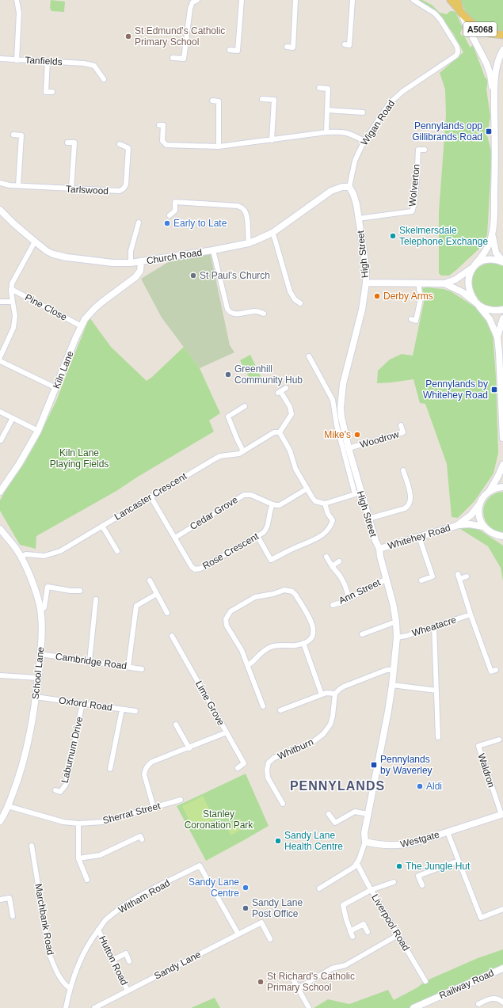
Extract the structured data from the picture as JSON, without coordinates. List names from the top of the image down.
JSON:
{
  "streets": {
    "main road": ["A5068"],
    "street": [
      "Tanfields",
      "Wigan Road",
      "Wolverton",
      "Tarlswood",
      "High Street",
      "Church Road",
      "Pine Close",
      "Kiln Lane",
      "Woodrow",
      "Lancaster Crescent",
      "Cedar Grove",
      "Whitehey Road",
      "Rose Crescent",
      "Ann Street",
      "Wheatacre",
      "Cambridge Road",
      "School Lane",
      "Lime Grove",
      "Oxford Road",
      "Whitburn",
      "Laburnum Drive",
      "Waldron",
      "Sherrat Street",
      "Westgate",
      "Witham Road",
      "Marchbank Road",
      "Liverpool Road",
      "Hutton Road",
      "Sandy Lane",
      "Railway Road"
    ]
  },
  "crossings": [
    ["Wigan Road", "High Street"],
    ["Wigan Road", "Church Road"],
    ["Wolverton", "High Street"],
    ["High Street", "Church Road"],
    ["High Street", "Woodrow"],
    ["High Street", "Whitehey Road"],
    ["High Street", "Ann Street"],
    ["High Street", "Wheatacre"],
    ["High Street", "Westgate"],
    ["Church Road", "Kiln Lane"],
    ["Pine Close", "Kiln Lane"],
    ["Lancaster Crescent", "Rose Crescent"],
    ["Lancaster Crescent", "School Lane"],
    ["Cedar Grove", "Rose Crescent"],
    ["Cambridge Road", "School Lane"],
    ["School Lane", "Oxford Road"],
    ["School Lane", "Sherrat Street"],
    ["Oxford Road", "Laburnum Drive"],
    ["Waldron", "Westgate"],
    ["Witham Road", "Marchbank Road"],
    ["Witham Road", "Hutton Road"],
    ["Witham Road", "Sandy Lane"],
    ["Hutton Road", "Sandy Lane"]
  ],
  "districts": ["PENNYLANDS"],
  "parks": ["Kiln Lane Playing Fields", "Stanley Coronation Park"],
  "places": {
    "other": [
      "St Edmund's Catholic Primary School",
      "Early to Late",
      "Skelmersdale Telephone Exchange",
      "St Paul's Church",
      "Derby Arms",
      "Greenhill Community Hub",
      "Mike's",
      "Aldi",
      "Sandy Lane Health Centre",
      "The Jungle Hut",
      "Sandy Lane Centre",
      "Sandy Lane Post Office",
      "St Richard's Catholic Primary School"
    ],
    "transit": ["Pennylands opp Gillibrands Road", "Pennylands by Whitehey Road", "Pennylands by Waverley"]
  }
}
